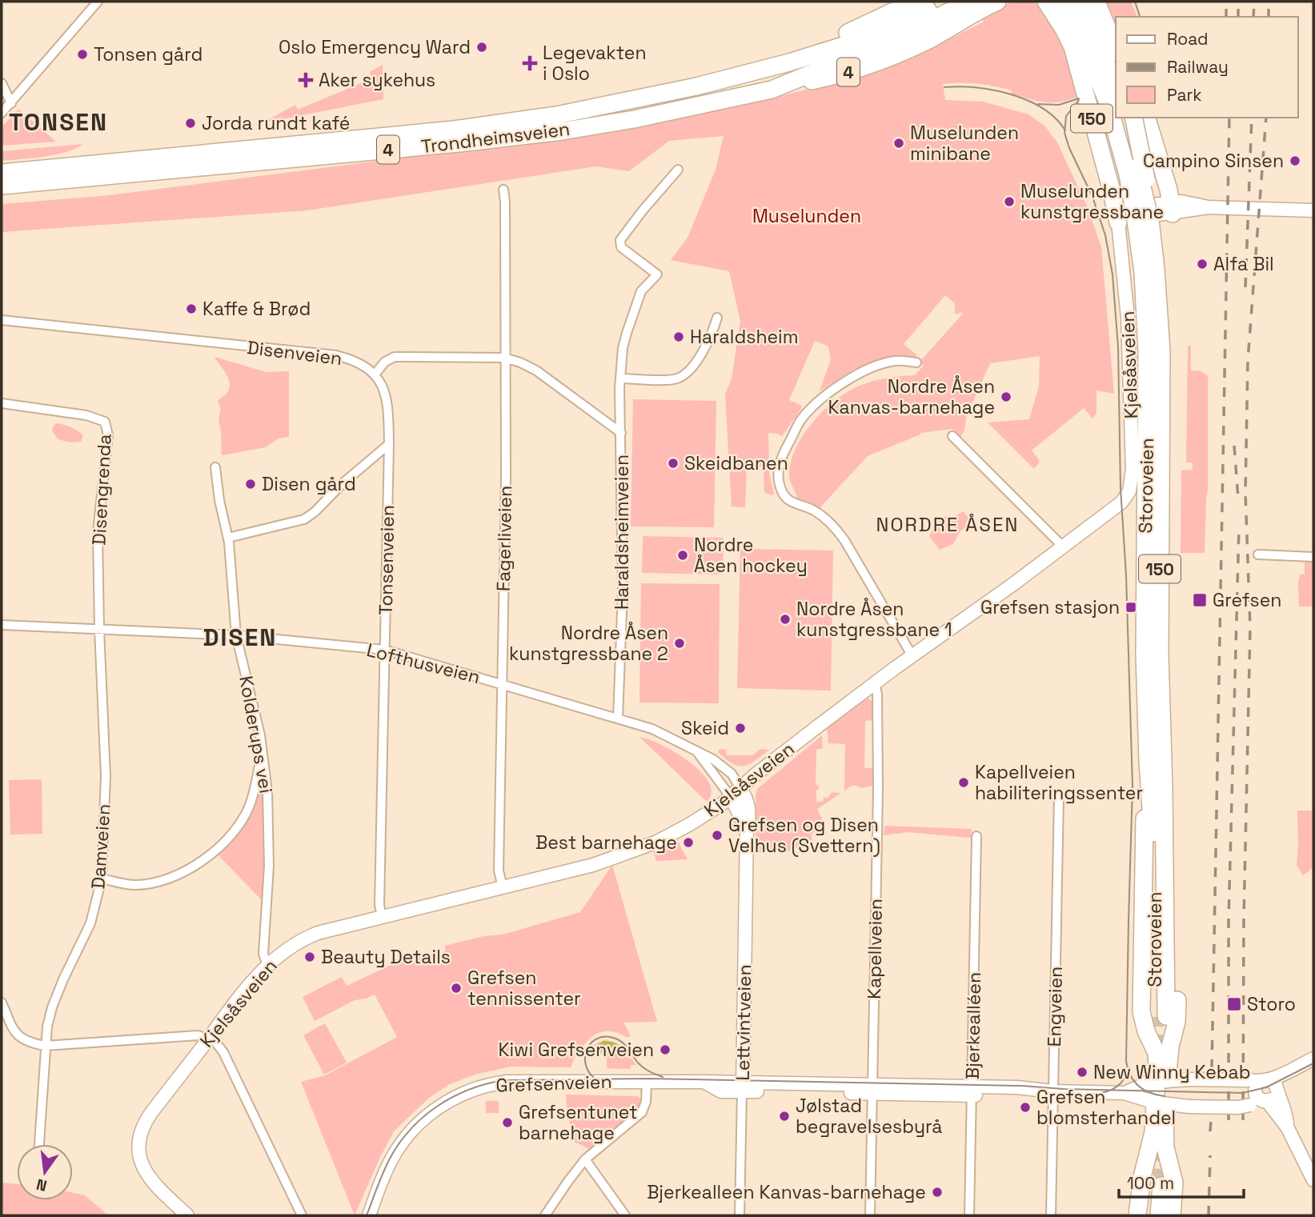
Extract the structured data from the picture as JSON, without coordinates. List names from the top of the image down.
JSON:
{
  "streets": {
    "highway": [
      "4",
      "150",
      "Trondheimsveien",
      "Storoveien"
    ],
    "street": [
      "Disenveien",
      "Kjelsåsveien",
      "Disengrenda",
      "Haraldsheimveien",
      "Fagerliveien",
      "Tonsenveien",
      "Lofthusveien",
      "Kolderups vei",
      "Damveien",
      "Kapellveien",
      "Engveien",
      "Lettvintveien",
      "Bjerkealléen",
      "Grefsenveien"
    ]
  },
  "crossings": [
    ["4", "Trondheimsveien"],
    ["150", "Kjelsåsveien"],
    ["150", "Storoveien"],
    ["150", "Grefsenveien"],
    ["Disenveien", "Tonsenveien"],
    ["Kjelsåsveien", "Storoveien"],
    ["Kjelsåsveien", "Fagerliveien"],
    ["Kjelsåsveien", "Tonsenveien"],
    ["Kjelsåsveien", "Lofthusveien"],
    ["Kjelsåsveien", "Kolderups vei"],
    ["Kjelsåsveien", "Kapellveien"],
    ["Kjelsåsveien", "Lettvintveien"],
    ["Disengrenda", "Lofthusveien"],
    ["Disengrenda", "Damveien"],
    ["Haraldsheimveien", "Lofthusveien"],
    ["Fagerliveien", "Lofthusveien"],
    ["Tonsenveien", "Lofthusveien"],
    ["Lofthusveien", "Kolderups vei"],
    ["Lofthusveien", "Damveien"],
    ["Lofthusveien", "Lettvintveien"],
    ["Kapellveien", "Grefsenveien"],
    ["Engveien", "Grefsenveien"],
    ["Lettvintveien", "Grefsenveien"],
    ["Bjerkealléen", "Grefsenveien"]
  ],
  "districts": ["TONSEN", "NORDRE ÅSEN", "DISEN"],
  "parks": ["Muselunden"],
  "places": {
    "other": [
      "Oslo Emergency Ward",
      "Tonsen gård",
      "Jorda rundt kafé",
      "Muselunden minibane",
      "Campino Sinsen",
      "Muselunden kunstgressbane",
      "Alfa Bil",
      "Kaffe & Brød",
      "Haraldsheim",
      "Nordre Åsen Kanvas-barnehage",
      "Skeidbanen",
      "Disen gård",
      "Nordre Åsen hockey",
      "Nordre Åsen kunstgressbane 1",
      "Nordre Åsen kunstgressbane 2",
      "Skeid",
      "Kapellveien habiliteringssenter",
      "Grefsen og Disen Velhus (Svettern)",
      "Best barnehage",
      "Beauty Details",
      "Grefsen tennissenter",
      "Kiwi Grefsenveien",
      "New Winny Kebab",
      "Grefsen blomsterhandel",
      "Jølstad begravelsesbyrå",
      "Grefsentunet barnehage",
      "Bjerkealleen Kanvas-barnehage"
    ],
    "health": ["Legevakten i Oslo", "Aker sykehus"],
    "transit": ["Grefsen", "Grefsen stasjon", "Storo"]
  },
  "legend": ["Road", "Railway", "Park"],
  "scale_bar": "100 m",
  "north": "bottom"
}
